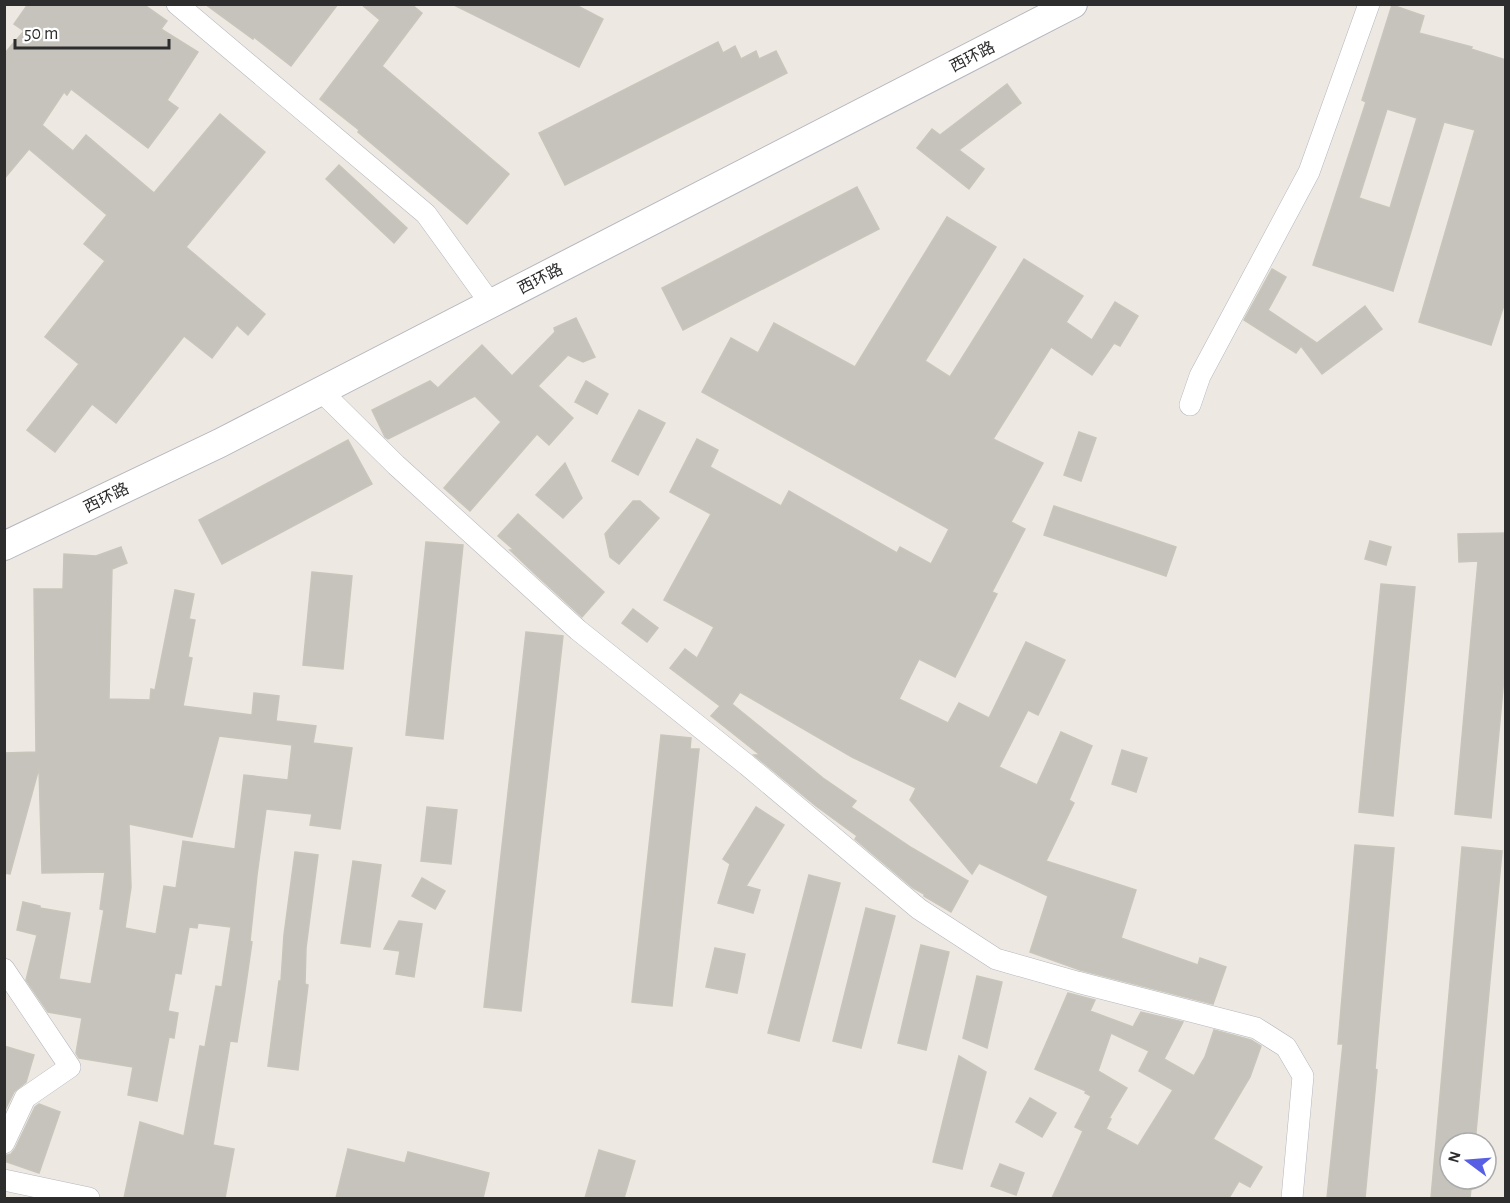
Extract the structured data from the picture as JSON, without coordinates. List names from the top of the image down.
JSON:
{
  "streets": {
    "street": ["西环路"]
  },
  "scale_bar": "50 m",
  "north": "left"
}
